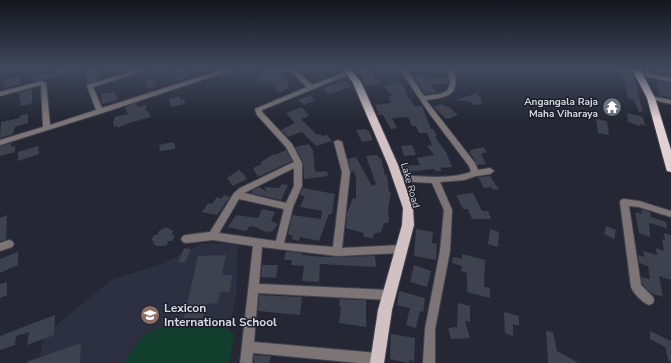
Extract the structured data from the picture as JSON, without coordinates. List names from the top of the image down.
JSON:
{
  "streets": {
    "main road": ["Lake Road"]
  },
  "places": {
    "temple": ["Angangala Raja Maha Viharaya"],
    "school or university": ["Lexicon International School"]
  }
}
